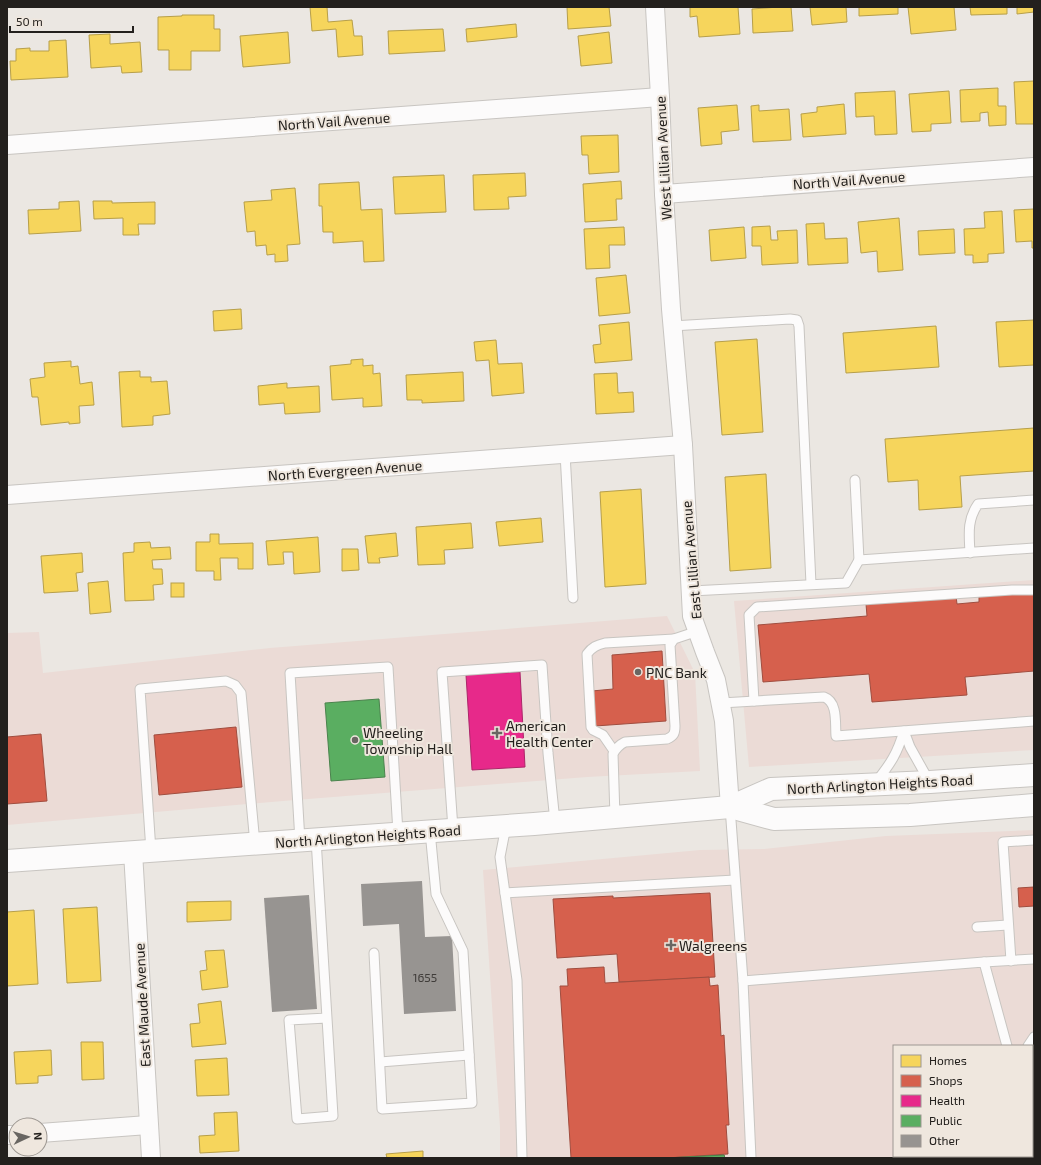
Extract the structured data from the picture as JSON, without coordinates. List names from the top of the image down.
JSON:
{
  "streets": {
    "main road": ["North Arlington Heights Road"],
    "street": [
      "North Vail Avenue",
      "West Lillian Avenue",
      "North Evergreen Avenue",
      "East Lillian Avenue",
      "East Maude Avenue"
    ]
  },
  "crossings": [
    ["North Vail Avenue", "West Lillian Avenue"],
    ["West Lillian Avenue", "East Lillian Avenue"],
    ["North Evergreen Avenue", "East Lillian Avenue"],
    ["East Lillian Avenue", "North Arlington Heights Road"],
    ["North Arlington Heights Road", "East Maude Avenue"]
  ],
  "places": {
    "other": ["PNC Bank", "Wheeling Township Hall"],
    "health": ["American Health Center", "Walgreens"]
  },
  "house_numbers": ["1655"],
  "legend": [
    "Homes",
    "Shops",
    "Health",
    "Public",
    "Other"
  ],
  "scale_bar": "50 m",
  "north": "right"
}
